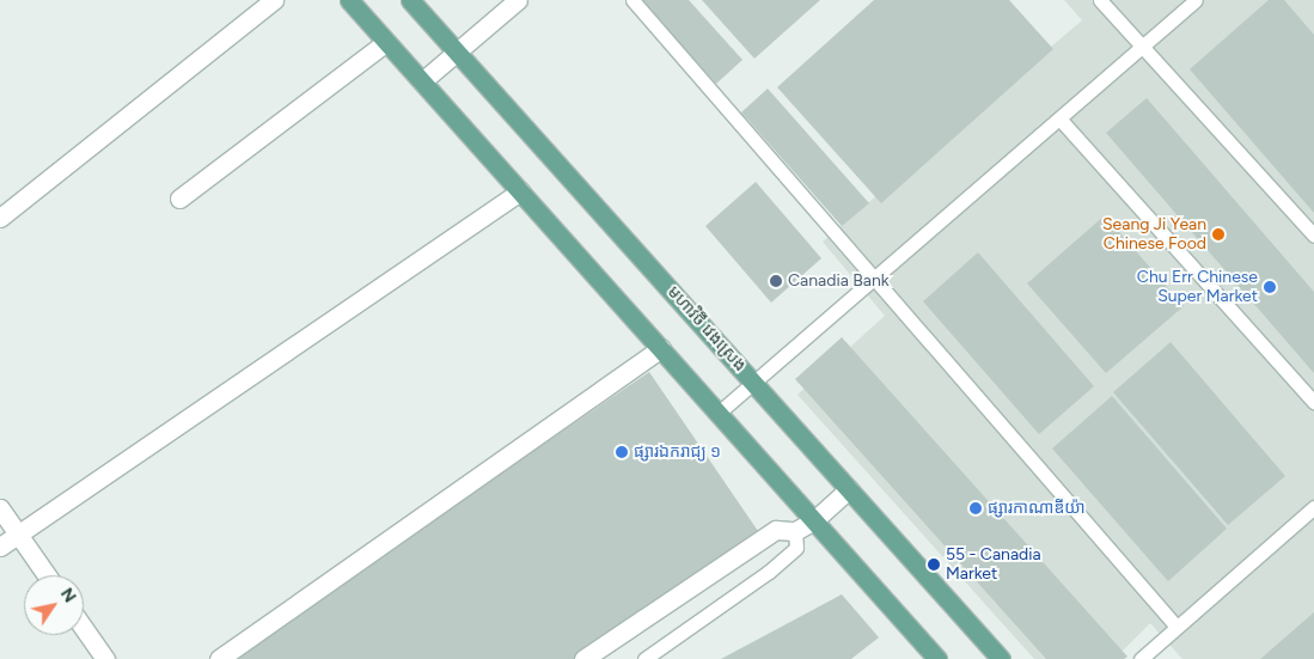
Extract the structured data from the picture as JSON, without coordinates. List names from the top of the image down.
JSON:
{
  "streets": {
    "main road": ["មហាវិថី វេងស្រេង"]
  },
  "places": [
    "Seang Ji Yean Chinese Food",
    "Canadia Bank",
    "Chu Err Chinese Super Market",
    "ផ្សារឯករាជ្យ ១",
    "ផ្សារកាណាឌីយ៉ា",
    "55 - Canadia Market"
  ],
  "north": "top right"
}
